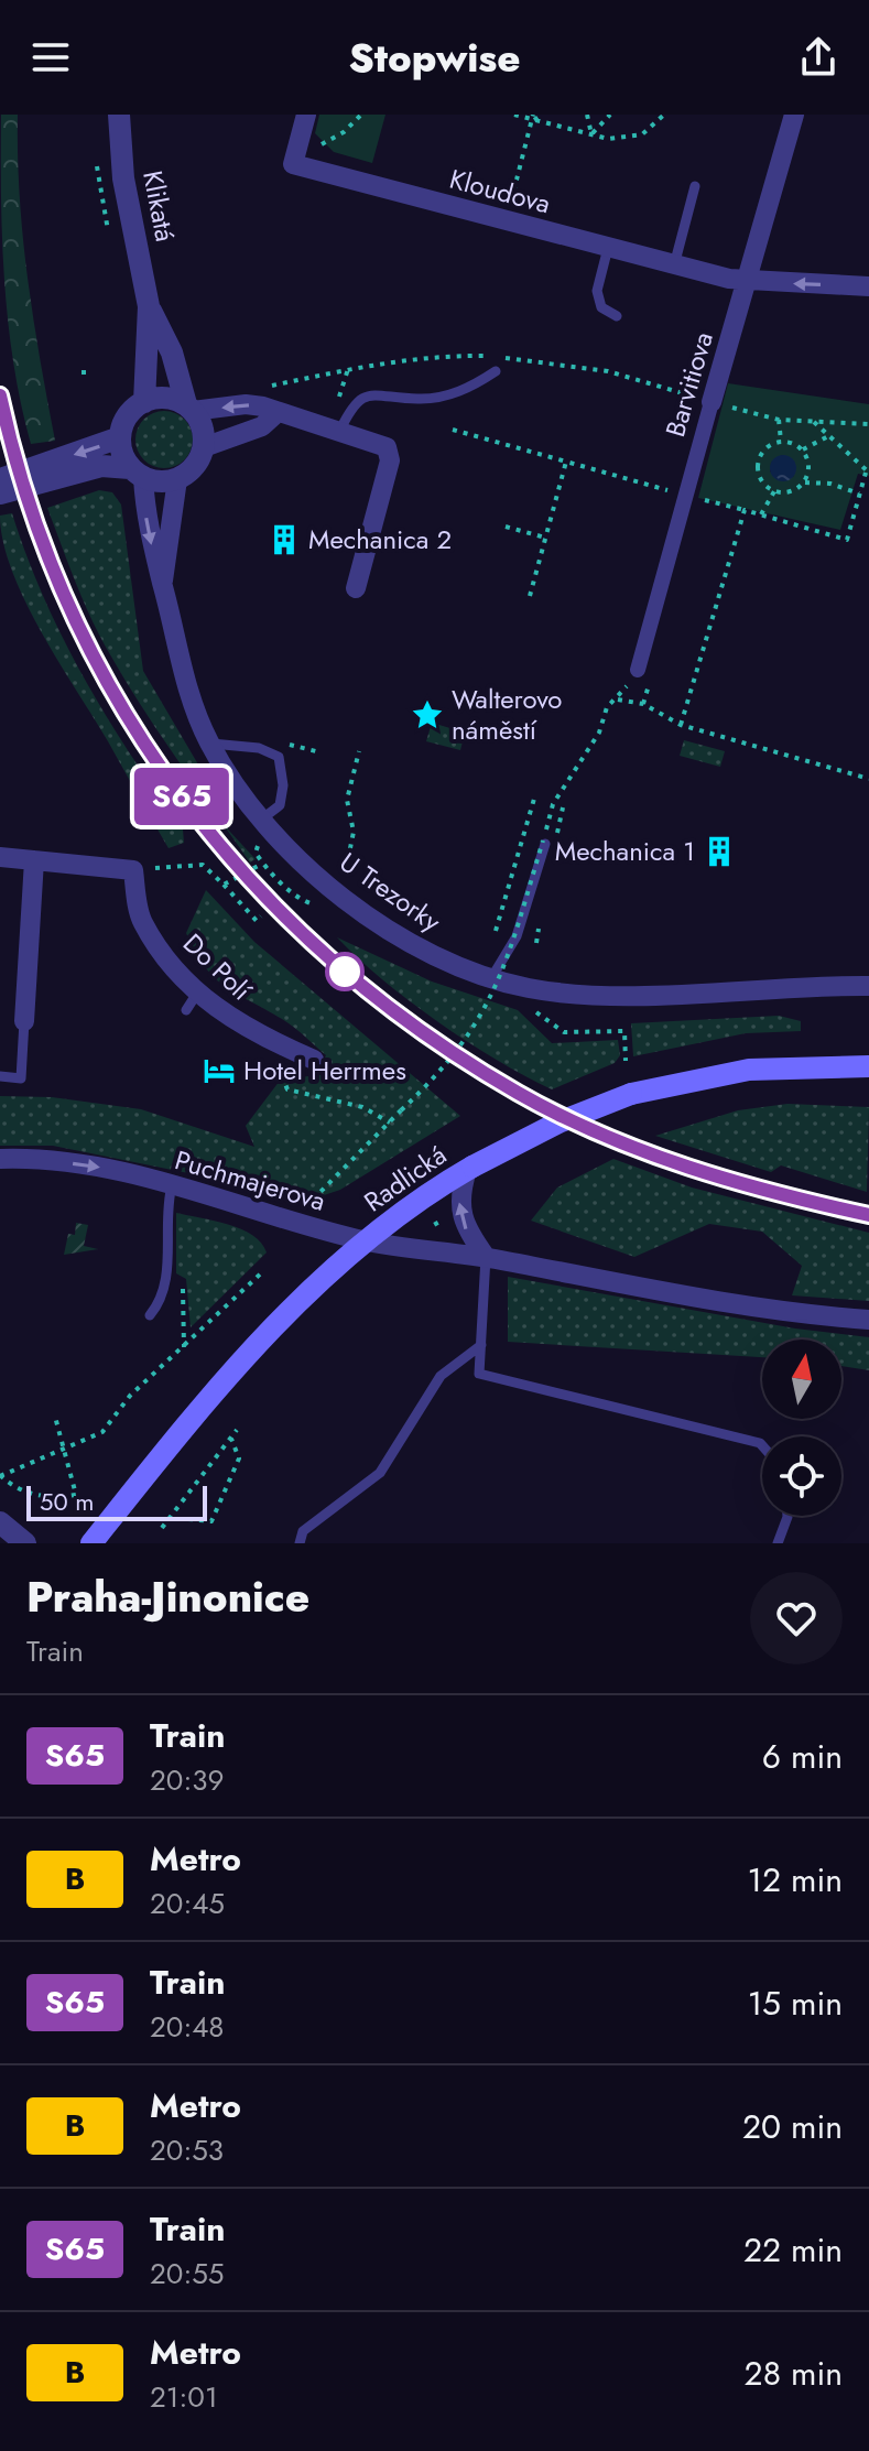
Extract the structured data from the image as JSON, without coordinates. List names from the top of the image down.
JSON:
{
  "streets": {
    "main road": ["Radlická"],
    "street": [
      "Kloudova",
      "Klikatá",
      "Barvitiova",
      "U Trezorky",
      "Do Polí",
      "Puchmajerova"
    ]
  },
  "crossings": [
    ["Kloudova", "Barvitiova"],
    ["Klikatá", "U Trezorky"],
    ["Radlická", "Puchmajerova"]
  ],
  "places": {
    "building": ["Mechanica 2", "Mechanica 1"],
    "place": ["Walterovo náměstí"],
    "hotel": ["Hotel Herrmes"]
  },
  "scale_bar": "50 m",
  "north": "top",
  "page": {
    "header": "Stopwise",
    "on_map": "S65",
    "scale": "50 m",
    "heading": ["Praha-Jinonice", "Train"],
    "list": [
      {
        "mark": "S65",
        "name": "Train",
        "note": "20:39",
        "value": "6 min"
      },
      {
        "mark": "B",
        "name": "Metro",
        "note": "20:45",
        "value": "12 min"
      },
      {
        "mark": "S65",
        "name": "Train",
        "note": "20:48",
        "value": "15 min"
      },
      {
        "mark": "B",
        "name": "Metro",
        "note": "20:53",
        "value": "20 min"
      },
      {
        "mark": "S65",
        "name": "Train",
        "note": "20:55",
        "value": "22 min"
      },
      {
        "mark": "B",
        "name": "Metro",
        "note": "21:01",
        "value": "28 min"
      }
    ]
  }
}
